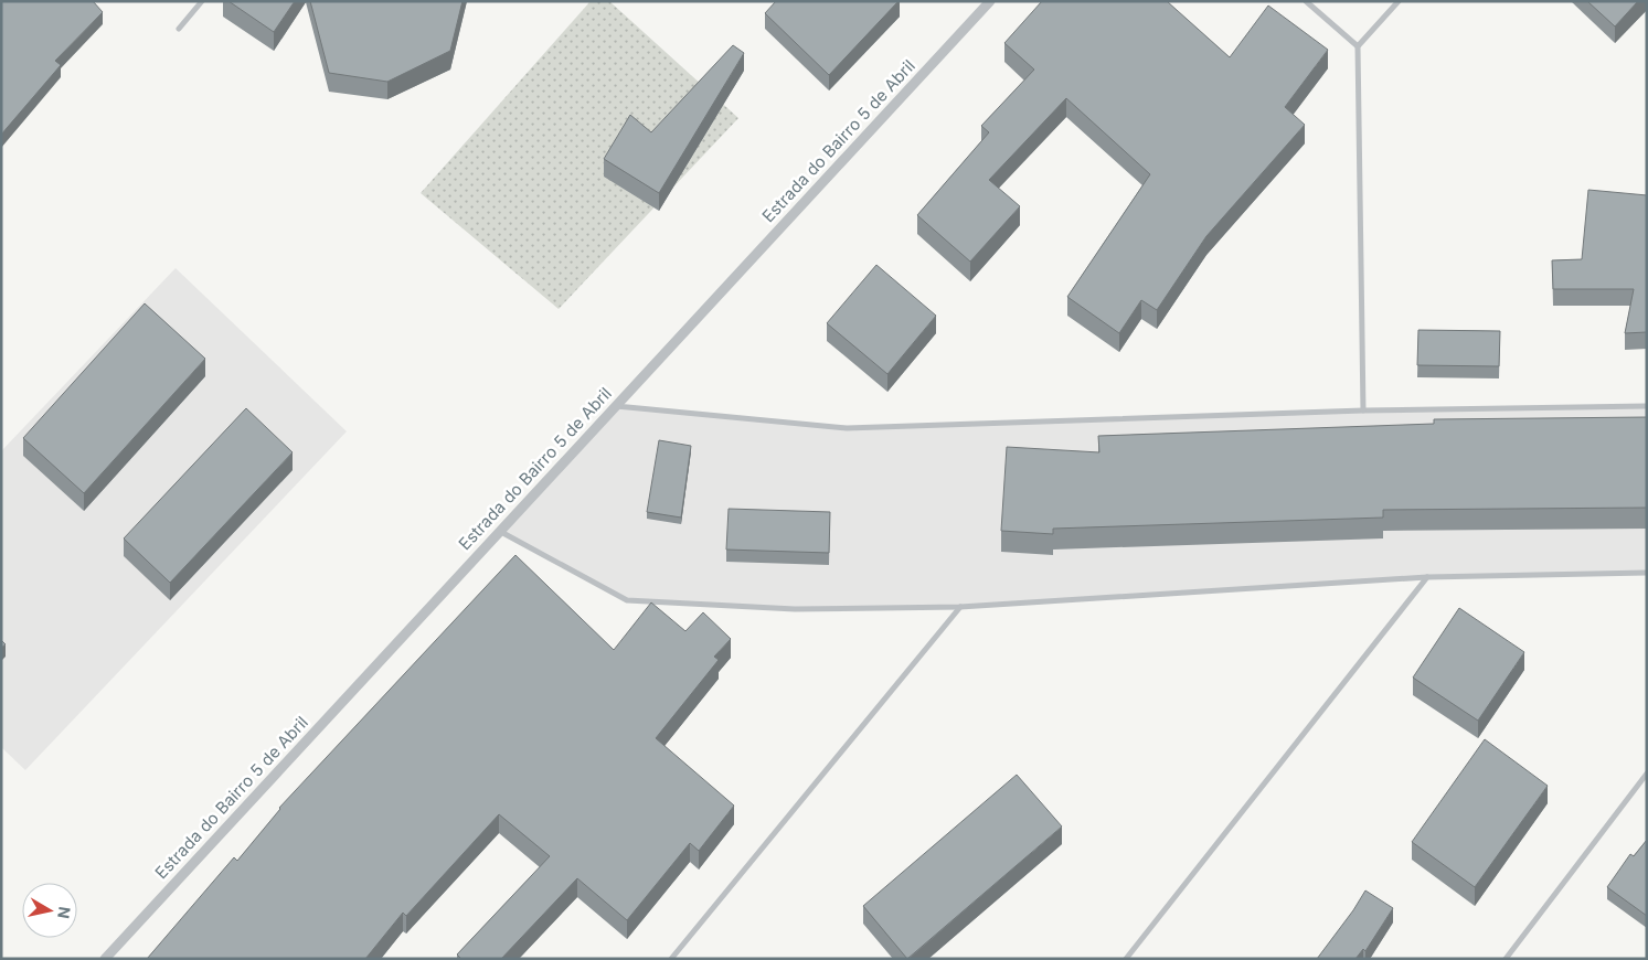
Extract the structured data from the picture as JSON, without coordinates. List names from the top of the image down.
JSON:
{
  "streets": {
    "street": ["Estrada do Bairro 5 de Abril"]
  },
  "north": "right"
}
